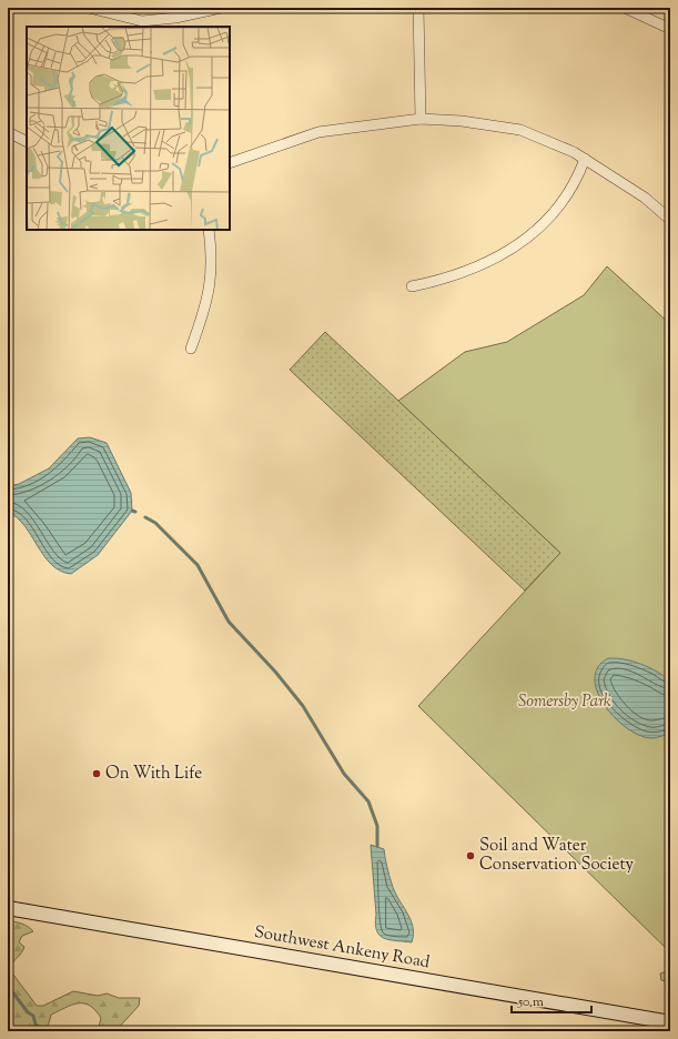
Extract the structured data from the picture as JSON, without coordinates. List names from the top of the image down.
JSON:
{
  "streets": {
    "street": ["Southwest Ankeny Road"]
  },
  "parks": ["Somersby Park"],
  "places": ["On With Life", "Soil and Water Conservation Society"],
  "scale_bar": "50 m"
}
